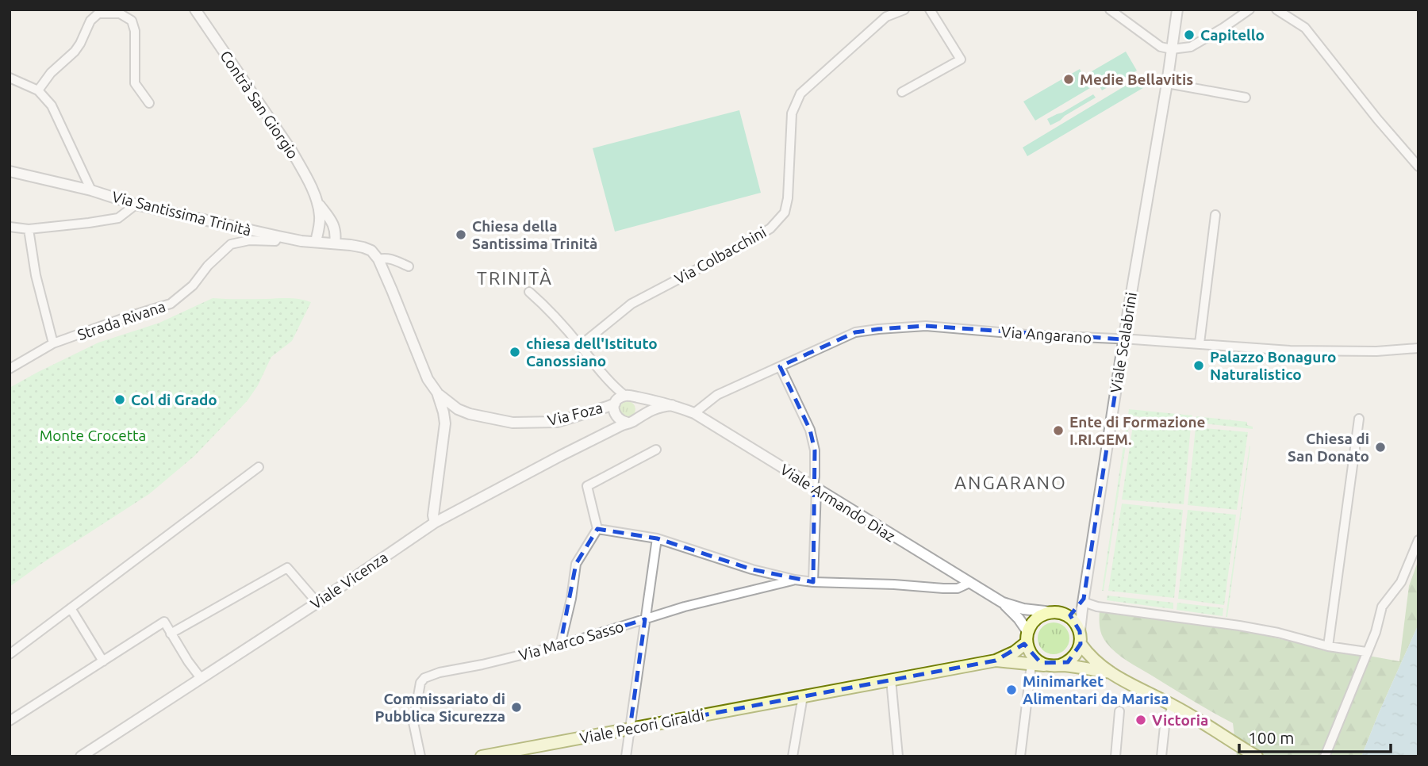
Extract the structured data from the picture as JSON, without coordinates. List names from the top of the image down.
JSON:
{
  "streets": {
    "main road": ["Viale Armando Diaz", "Viale Pecori Giraldi"],
    "street": [
      "Contrà San Giorgio",
      "Via Santissima Trinità",
      "Via Colbacchini",
      "Strada Rivana",
      "Via Angarano",
      "Viale Scalabrini",
      "Via Foza",
      "Viale Vicenza",
      "Via Marco Sasso"
    ]
  },
  "crossings": [
    ["Contrà San Giorgio", "Via Santissima Trinità"],
    ["Via Santissima Trinità", "Strada Rivana"],
    ["Via Angarano", "Viale Scalabrini"],
    ["Via Angarano", "Viale Armando Diaz"],
    ["Viale Scalabrini", "Viale Armando Diaz"],
    ["Viale Scalabrini", "Viale Pecori Giraldi"],
    ["Via Foza", "Viale Armando Diaz"],
    ["Via Foza", "Viale Vicenza"],
    ["Viale Armando Diaz", "Viale Vicenza"],
    ["Viale Armando Diaz", "Viale Pecori Giraldi"]
  ],
  "districts": ["TRINITÀ", "ANGARANO"],
  "parks": ["Monte Crocetta"],
  "places": [
    "Capitello",
    "Medie Bellavitis",
    "Chiesa della Santissima Trinità",
    "chiesa dell'Istituto Canossiano",
    "Palazzo Bonaguro Naturalistico",
    "Col di Grado",
    "Ente di Formazione I.RI.GEM.",
    "Chiesa di San Donato",
    "Minimarket Alimentari da Marisa",
    "Commissariato di Pubblica Sicurezza",
    "Victoria"
  ],
  "scale_bar": "100 m"
}
